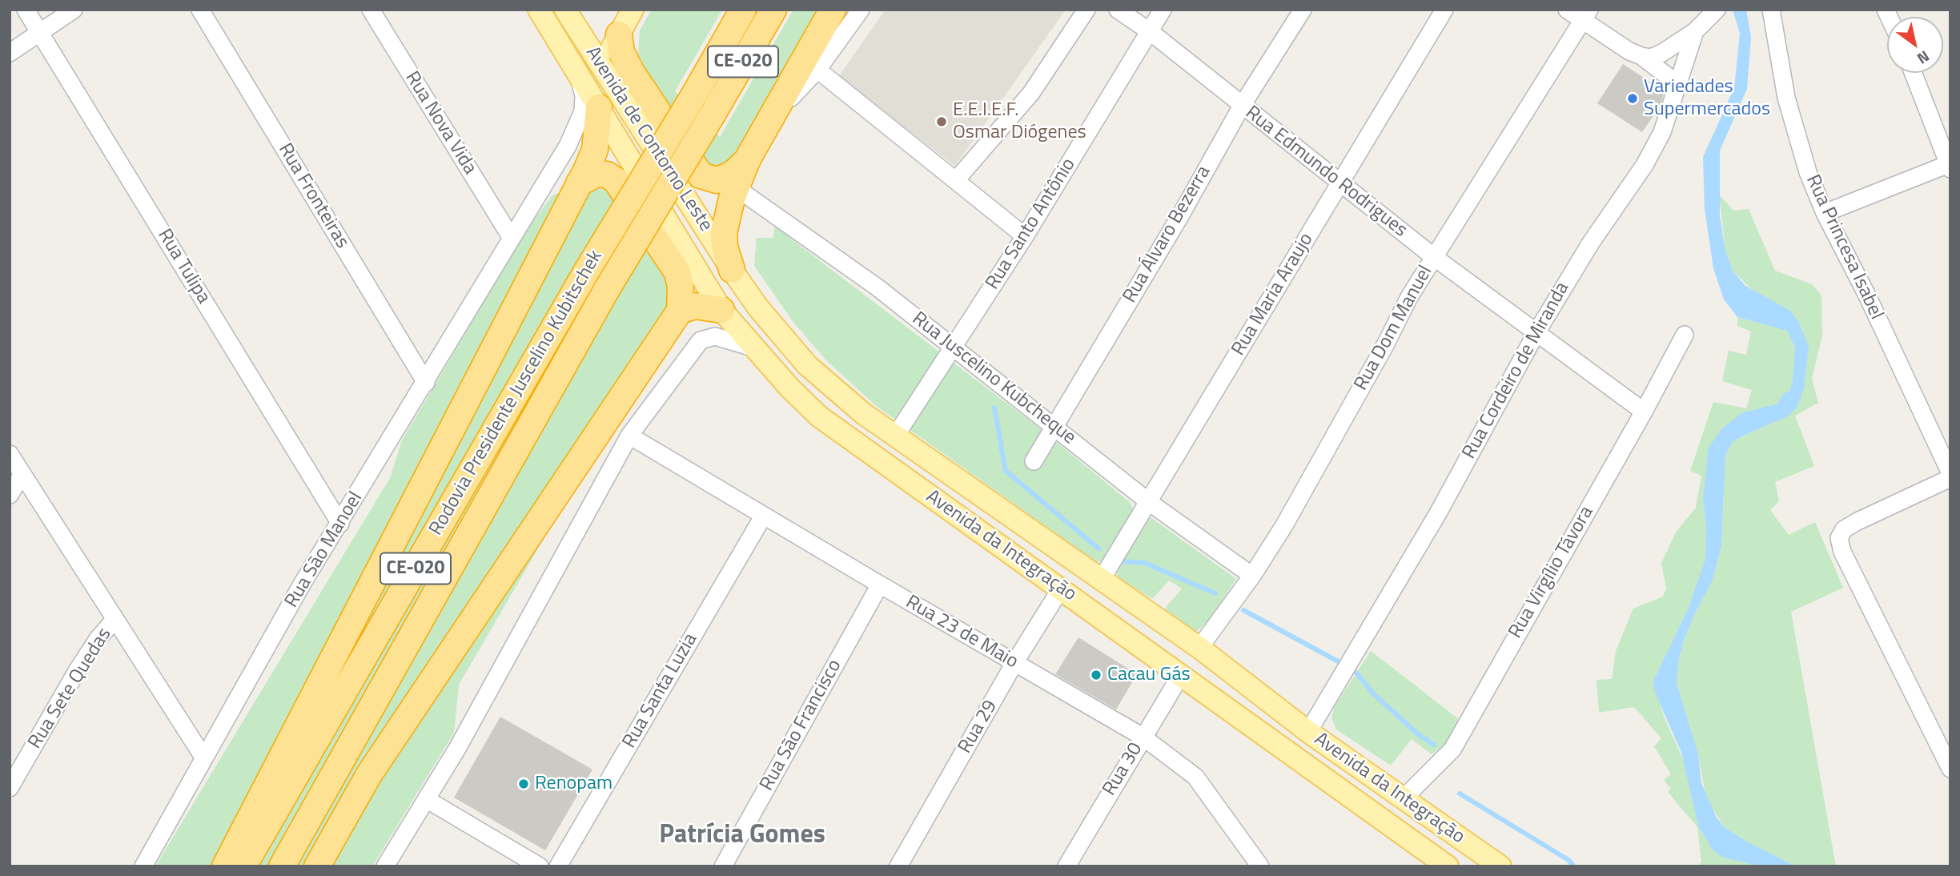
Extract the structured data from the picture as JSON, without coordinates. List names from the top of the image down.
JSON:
{
  "streets": {
    "highway": ["CE-020", "Rodovia Presidente Juscelino Kubitschek"],
    "main road": ["Avenida de Contorno Leste", "Avenida da Integração"],
    "street": [
      "Rua Nova Vida",
      "Rua Edmundo Rodrigues",
      "Rua Fronteiras",
      "Rua Santo Antônio",
      "Rua Álvaro Bezerra",
      "Rua Princesa Isabel",
      "Rua Tulipa",
      "Rua Maria Araujo",
      "Rua Dom Manuel",
      "Rua Cordeiro de Miranda",
      "Rua Juscelino Kubcheque",
      "Rua São Manoel",
      "Rua Virgílio Távora",
      "Rua 23 de Maio",
      "Rua Sete Quedas",
      "Rua Santa Luzia",
      "Rua São Francisco",
      "Rua 29",
      "Rua 30"
    ]
  },
  "crossings": [
    ["Rua Nova Vida", "Rua São Manoel"],
    ["Avenida de Contorno Leste", "Avenida da Integração"],
    ["Avenida de Contorno Leste", "Rua São Manoel"],
    ["Rua Edmundo Rodrigues", "Rua Santo Antônio"],
    ["Rua Edmundo Rodrigues", "Rua Álvaro Bezerra"],
    ["Rua Edmundo Rodrigues", "Rua Maria Araujo"],
    ["Rua Edmundo Rodrigues", "Rua Dom Manuel"],
    ["Rua Edmundo Rodrigues", "Rua Cordeiro de Miranda"],
    ["Rua Edmundo Rodrigues", "Rua Virgílio Távora"],
    ["Rua Fronteiras", "Rua São Manoel"],
    ["Rua Santo Antônio", "Rua Juscelino Kubcheque"],
    ["Rua Santo Antônio", "Avenida da Integração"],
    ["Rua Álvaro Bezerra", "Rua Juscelino Kubcheque"],
    ["Rua Tulipa", "Rua São Manoel"],
    ["Rua Maria Araujo", "Rua Juscelino Kubcheque"],
    ["Rua Maria Araujo", "Avenida da Integração"],
    ["Rua Dom Manuel", "Rua Juscelino Kubcheque"],
    ["Rua Dom Manuel", "Avenida da Integração"],
    ["Rua Cordeiro de Miranda", "Avenida da Integração"],
    ["Avenida da Integração", "Rua Virgílio Távora"],
    ["Avenida da Integração", "Rua 29"],
    ["Avenida da Integração", "Rua 30"],
    ["Rua São Manoel", "Rua Sete Quedas"],
    ["Rua 23 de Maio", "Rua Santa Luzia"],
    ["Rua 23 de Maio", "Rua São Francisco"],
    ["Rua 23 de Maio", "Rua 29"],
    ["Rua 23 de Maio", "Rua 30"]
  ],
  "districts": ["Patrícia Gomes"],
  "places": [
    "Variedades Supermercados",
    "E.E.I.E.F. Osmar Diógenes",
    "Cacau Gás",
    "Renopam"
  ],
  "north": "bottom right"
}
